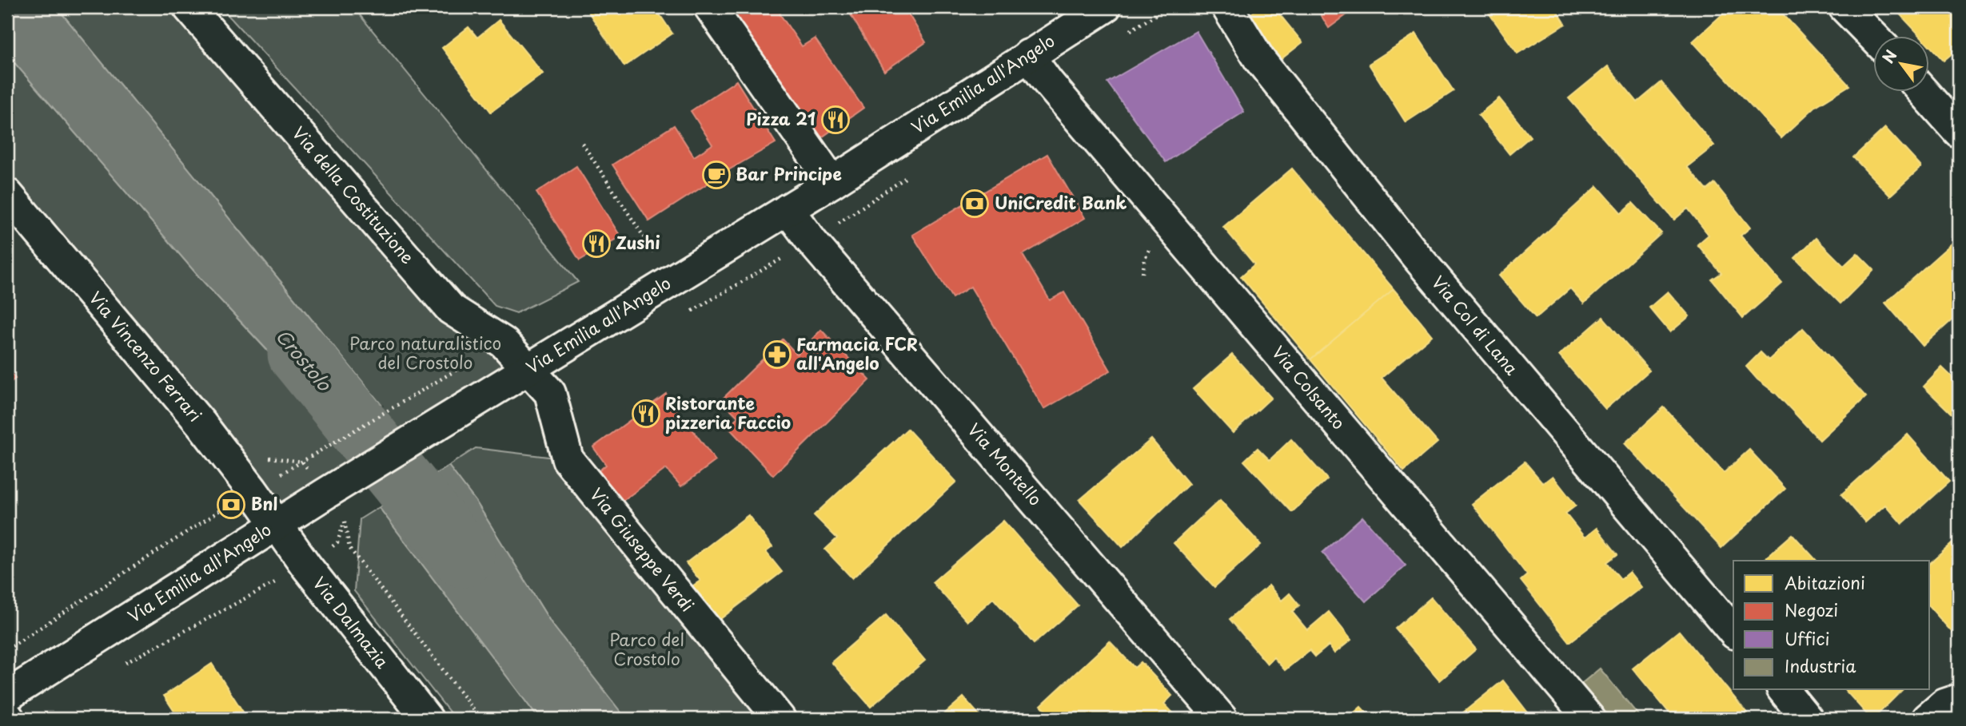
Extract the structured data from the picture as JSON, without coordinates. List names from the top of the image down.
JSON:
{
  "streets": {
    "street": [
      "Via Emilia all'Angelo",
      "Via della Costituzione",
      "Via Col di Lana",
      "Via Vincenzo Ferrari",
      "Via Colsanto",
      "Via Montello",
      "Via Giuseppe Verdi",
      "Via Dalmazia"
    ]
  },
  "crossings": [
    ["Via Emilia all'Angelo", "Via della Costituzione"],
    ["Via Emilia all'Angelo", "Via Vincenzo Ferrari"],
    ["Via Emilia all'Angelo", "Via Colsanto"],
    ["Via Emilia all'Angelo", "Via Montello"],
    ["Via Emilia all'Angelo", "Via Giuseppe Verdi"],
    ["Via Emilia all'Angelo", "Via Dalmazia"],
    ["Via della Costituzione", "Via Giuseppe Verdi"],
    ["Via Vincenzo Ferrari", "Via Dalmazia"]
  ],
  "water": ["Crostolo"],
  "parks": ["Parco naturalistico del Crostolo", "Parco del Crostolo"],
  "places": {
    "restaurant": ["Pizza 21", "Zushi", "Ristorante pizzeria Faccio"],
    "cafe": ["Bar Principe"],
    "bank": ["UniCredit Bank", "Bnl"],
    "pharmacy": ["Farmacia FCR all'Angelo"]
  },
  "legend": [
    "Abitazioni",
    "Negozi",
    "Uffici",
    "Industria"
  ],
  "north": "top left"
}
